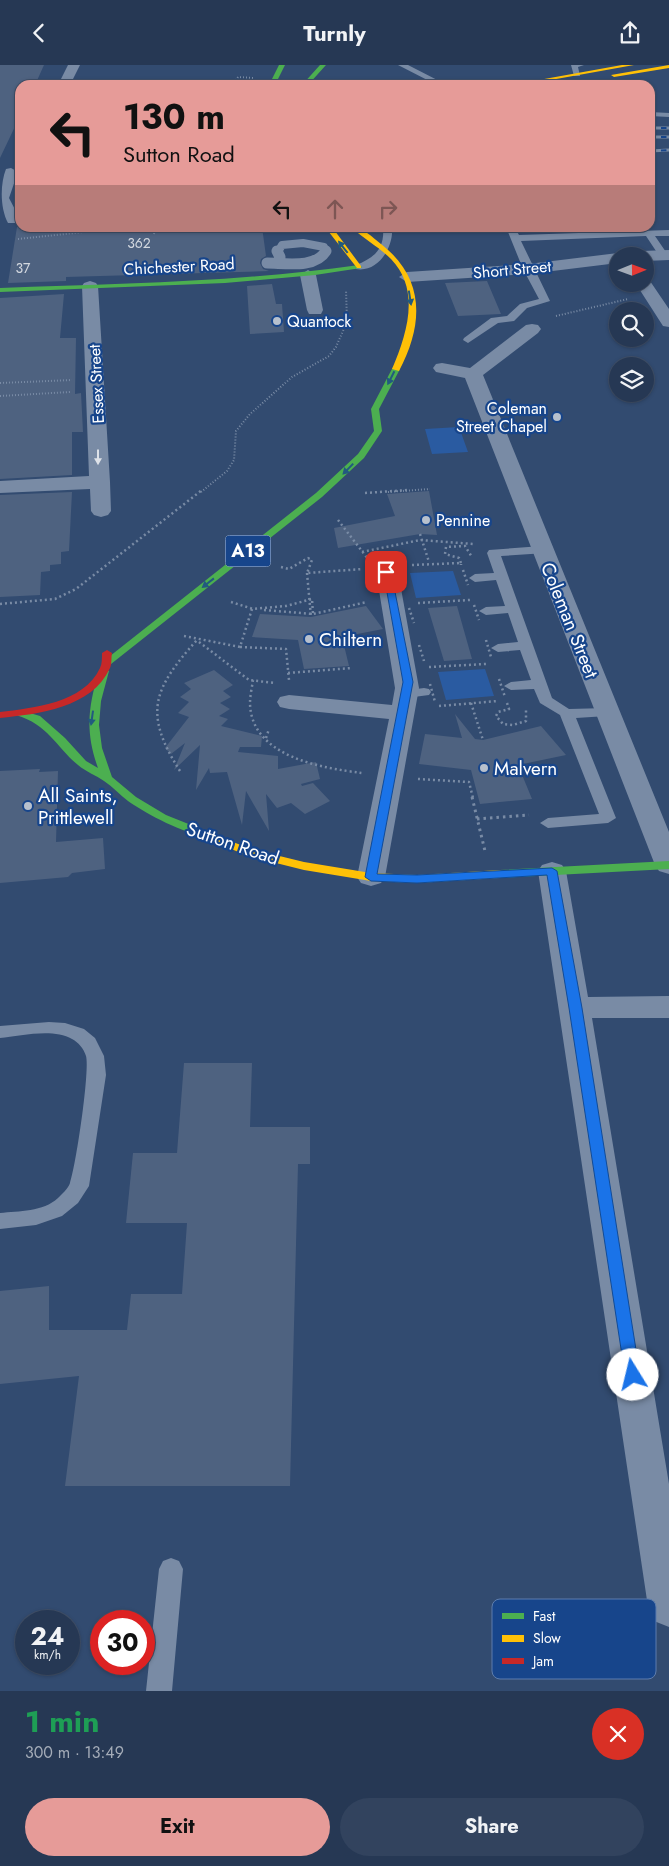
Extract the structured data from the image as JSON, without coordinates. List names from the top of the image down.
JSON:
{
  "streets": {
    "main road": ["Chichester Road", "A13", "Sutton Road"],
    "street": ["Short Street", "Essex Street", "Coleman Street"]
  },
  "crossings": [
    ["Chichester Road", "Essex Street"],
    ["Short Street", "A13"],
    ["A13", "Sutton Road"],
    ["Coleman Street", "Sutton Road"]
  ],
  "one_way": ["Essex Street"],
  "places": [
    "Quantock",
    "Coleman Street Chapel",
    "Pennine",
    "Chiltern",
    "Malvern",
    "All Saints, Prittlewell"
  ],
  "house_numbers": ["362", "37"],
  "legend": ["Fast", "Slow", "Jam"],
  "north": "right",
  "page": {
    "header": "Turnly",
    "turn": ["130 m", "Sutton Road"],
    "speed": "24 km/h",
    "limit": "30",
    "heading": ["1 min", "300 m · 13:49"],
    "buttons": ["Exit", "Share"]
  }
}
